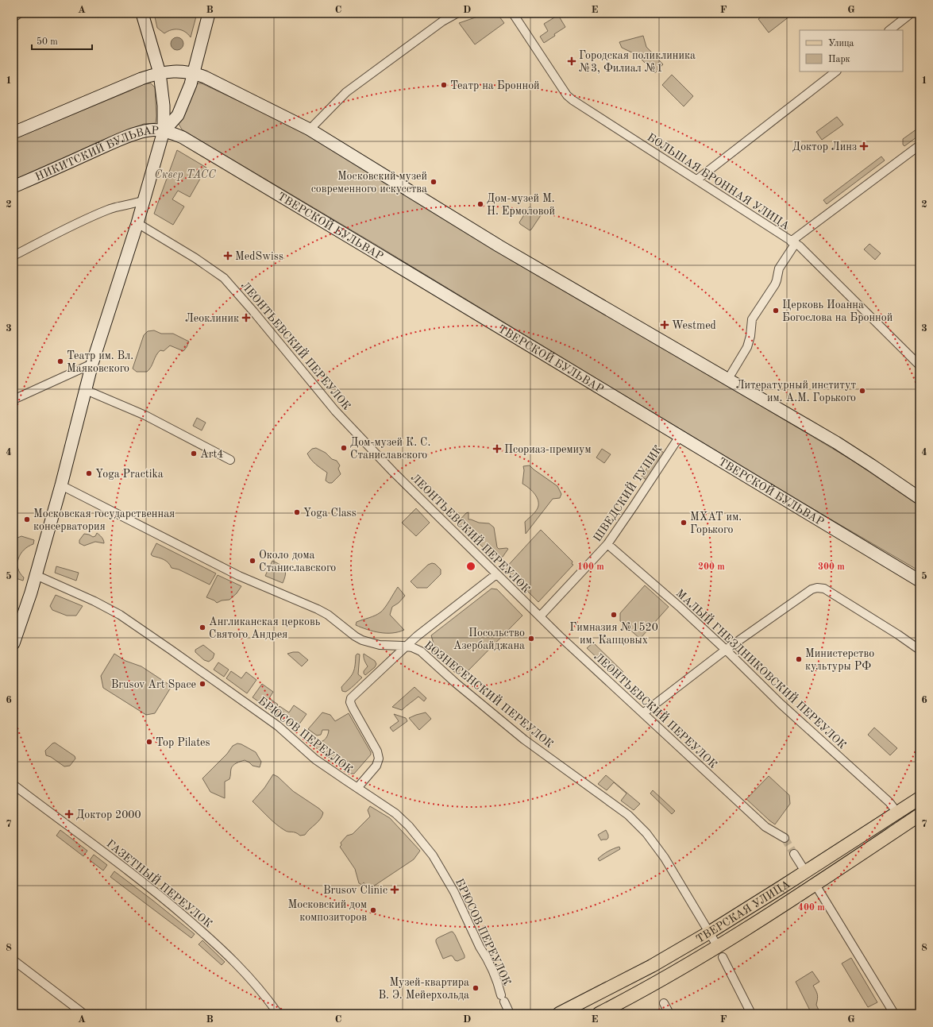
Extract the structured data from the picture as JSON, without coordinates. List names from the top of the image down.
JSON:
{
  "streets": {
    "main road": ["НИКИТСКИЙ БУЛЬВАР", "ТВЕРСКОЙ БУЛЬВАР", "ТВЕРСКАЯ УЛИЦА"],
    "street": [
      "БОЛЬШАЯ БРОННАЯ УЛИЦА",
      "ЛЕОНТЬЕВСКИЙ ПЕРЕУЛОК",
      "ШВЕДСКИЙ ТУПИК",
      "МАЛЫЙ ГНЕЗДНИКОВСКИЙ ПЕРЕУЛОК",
      "ВОЗНЕСЕНСКИЙ ПЕРЕУЛОК",
      "БРЮСОВ ПЕРЕУЛОК",
      "ГАЗЕТНЫЙ ПЕРЕУЛОК"
    ]
  },
  "crossings": [
    ["НИКИТСКИЙ БУЛЬВАР", "ТВЕРСКОЙ БУЛЬВАР"],
    ["ТВЕРСКОЙ БУЛЬВАР", "ШВЕДСКИЙ ТУПИК"],
    ["ЛЕОНТЬЕВСКИЙ ПЕРЕУЛОК", "ШВЕДСКИЙ ТУПИК"],
    ["ШВЕДСКИЙ ТУПИК", "МАЛЫЙ ГНЕЗДНИКОВСКИЙ ПЕРЕУЛОК"],
    ["МАЛЫЙ ГНЕЗДНИКОВСКИЙ ПЕРЕУЛОК", "ТВЕРСКАЯ УЛИЦА"],
    ["ВОЗНЕСЕНСКИЙ ПЕРЕУЛОК", "ТВЕРСКАЯ УЛИЦА"]
  ],
  "parks": ["Сквер ТАСС"],
  "places": {
    "health": [
      "Городская поликлиника №3, Филиал №1",
      "Доктор Линз",
      "MedSwiss",
      "Леоклиник",
      "Westmed",
      "Псориаз-премиум",
      "Доктор 2000",
      "Brusov Clinic"
    ],
    "other": [
      "Театр на Бронной",
      "Московский музей современного искусства",
      "Дом-музей М. Н. Ермоловой",
      "Церковь Иоанна Богослова на Бронной",
      "Театр им. Вл. Маяковского",
      "Литературный институт им. А.М. Горького",
      "Дом-музей К. С. Станиславского",
      "Art4",
      "Yoga Practika",
      "Yoga Class",
      "Московская государственная консерватория",
      "МХАТ им. Горького",
      "Около дома Станиславского",
      "Гимназия №1520 им. Капцовых",
      "Англиканская церковь Святого Андрея",
      "Посольство Азербайджана",
      "Министерство культуры РФ",
      "Brusov Art Space",
      "Top Pilates",
      "Московский дом композиторов",
      "Музей-квартира В. Э. Мейерхольда"
    ]
  },
  "legend": ["Улица", "Парк"],
  "scale_bar": "50 m",
  "grid": {
    "columns": [
      "A",
      "B",
      "C",
      "D",
      "E",
      "F",
      "G"
    ],
    "rows": [
      "1",
      "2",
      "3",
      "4",
      "5",
      "6",
      "7",
      "8"
    ]
  },
  "rings": [
    "100 m",
    "200 m",
    "300 m",
    "400 m"
  ]
}
